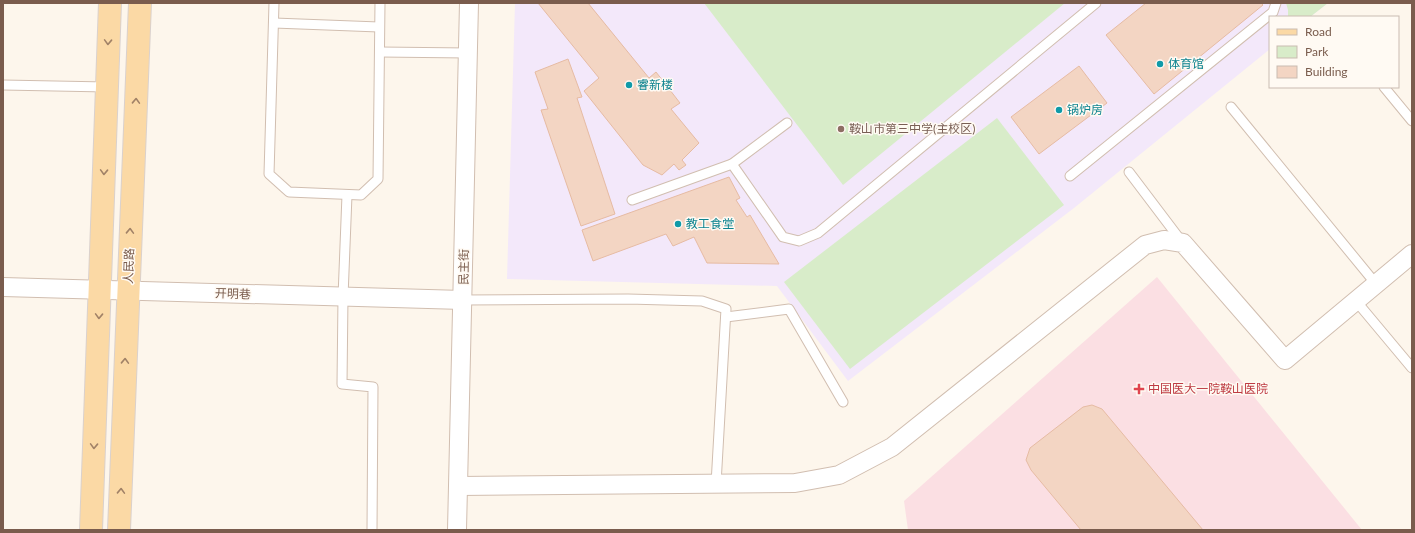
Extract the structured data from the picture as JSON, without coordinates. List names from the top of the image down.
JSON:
{
  "streets": {
    "main road": ["人民路"],
    "street": ["民主街", "开明巷"]
  },
  "crossings": [
    ["人民路", "开明巷"],
    ["民主街", "开明巷"]
  ],
  "places": {
    "other": [
      "体育馆",
      "睿新楼",
      "锅炉房",
      "鞍山市第三中学(主校区)",
      "教工食堂"
    ],
    "health": ["中国医大一院鞍山医院"]
  },
  "legend": ["Road", "Park", "Building"]
}
